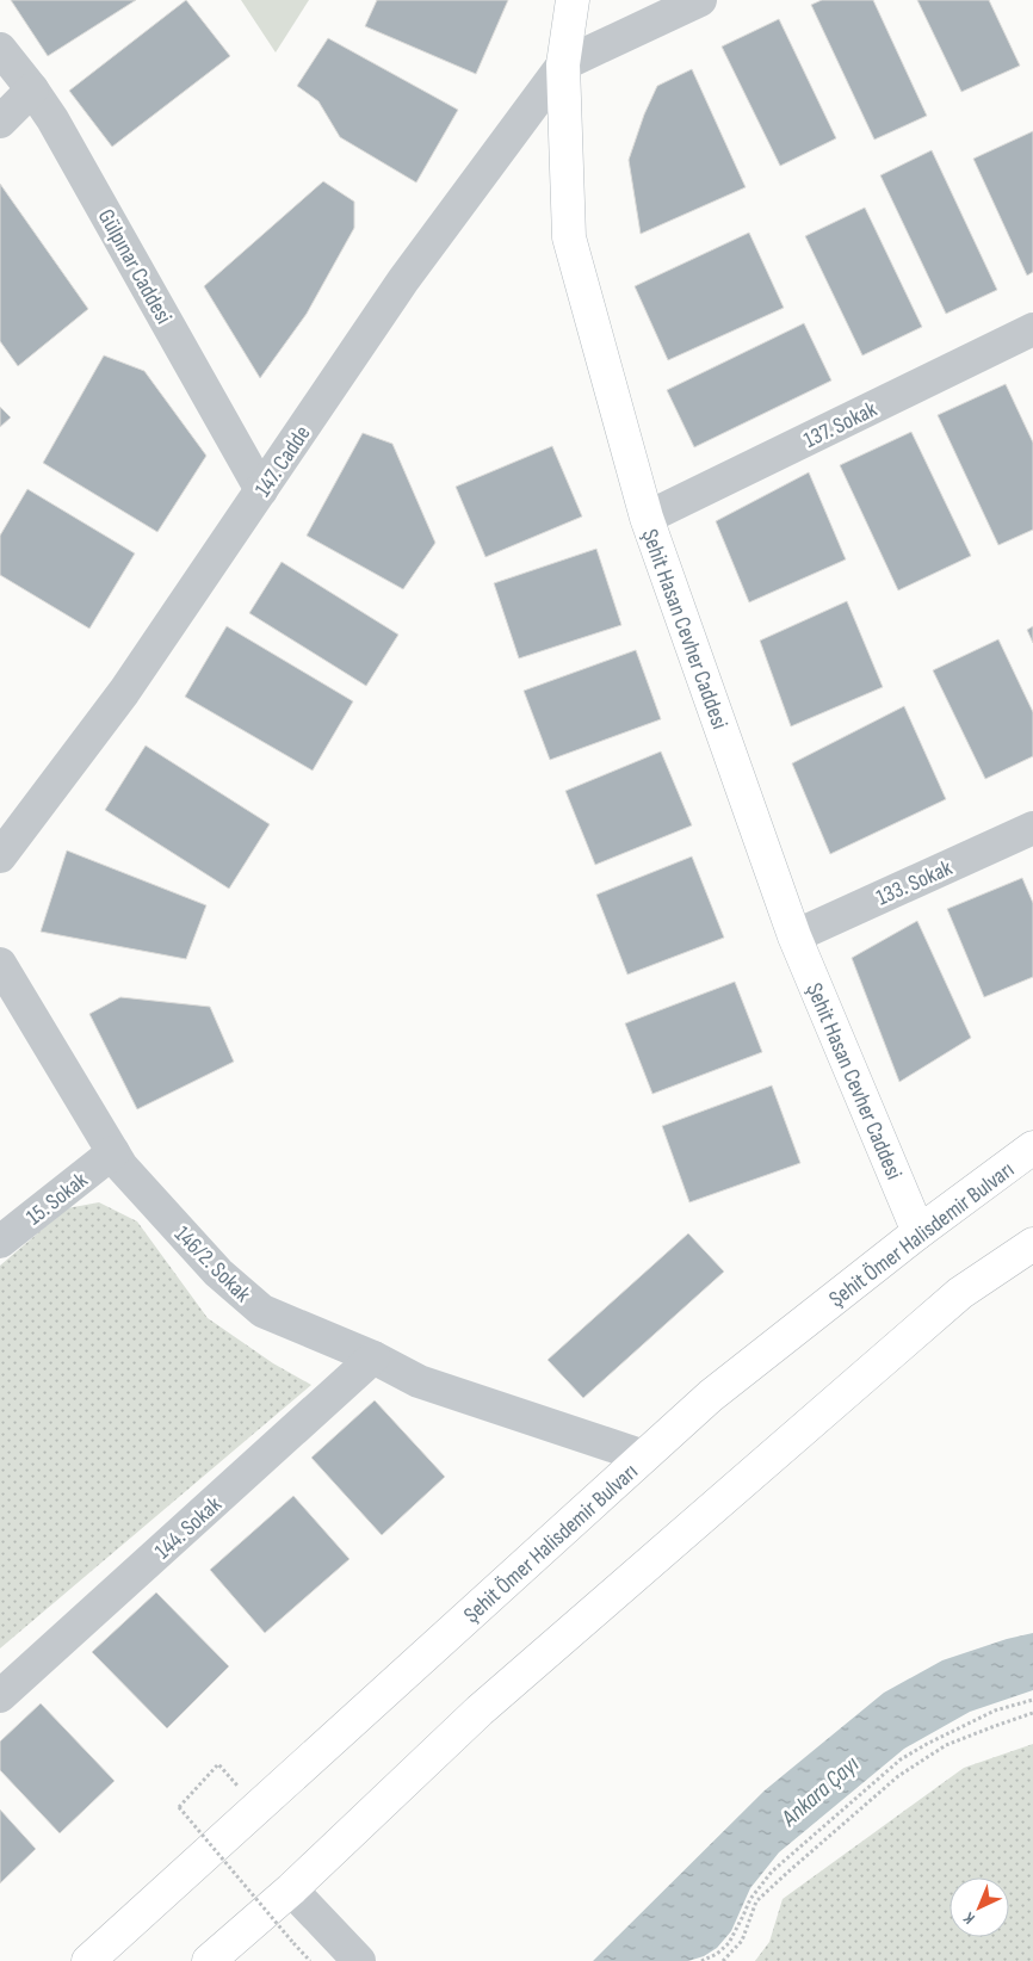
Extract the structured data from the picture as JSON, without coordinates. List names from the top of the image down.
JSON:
{
  "streets": {
    "main road": ["Şehit Hasan Cevher Caddesi", "Şehit Ömer Halisdemir Bulvarı"],
    "street": [
      "Gülpınar Caddesi",
      "137. Sokak",
      "147. Cadde",
      "133. Sokak",
      "15. Sokak",
      "146/2. Sokak",
      "144. Sokak"
    ]
  },
  "crossings": [
    ["Gülpınar Caddesi", "147. Cadde"],
    ["137. Sokak", "Şehit Hasan Cevher Caddesi"],
    ["147. Cadde", "Şehit Hasan Cevher Caddesi"],
    ["Şehit Hasan Cevher Caddesi", "133. Sokak"],
    ["Şehit Hasan Cevher Caddesi", "Şehit Ömer Halisdemir Bulvarı"],
    ["15. Sokak", "146/2. Sokak"],
    ["Şehit Ömer Halisdemir Bulvarı", "146/2. Sokak"],
    ["146/2. Sokak", "144. Sokak"]
  ],
  "water": ["Ankara Çayı"],
  "north": "bottom left"
}
